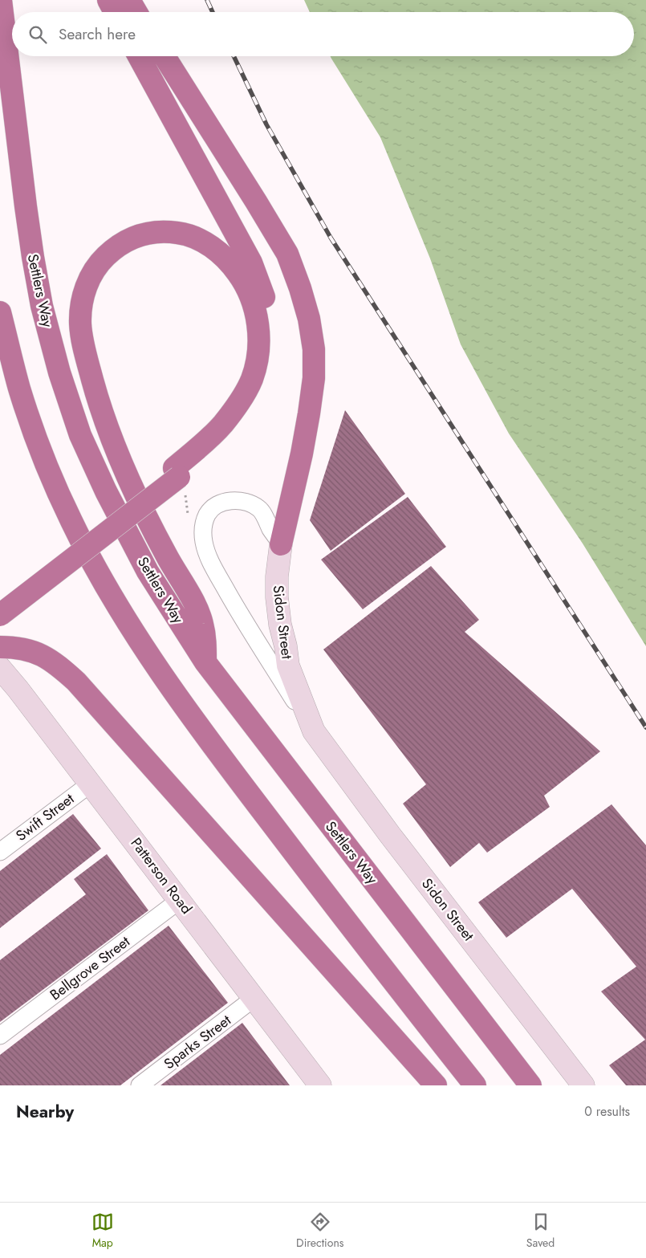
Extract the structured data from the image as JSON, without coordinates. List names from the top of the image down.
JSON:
{
  "streets": {
    "highway": ["Settlers Way"],
    "street": [
      "Sidon Street",
      "Swift Street",
      "Patterson Road",
      "Bellgrove Street",
      "Sparks Street"
    ]
  },
  "crossings": [
    ["Swift Street", "Patterson Road"],
    ["Patterson Road", "Bellgrove Street"],
    ["Patterson Road", "Sparks Street"]
  ],
  "page": {
    "search": "Search here",
    "heading": ["Nearby", "0 results"],
    "nav": ["Map", "Directions", "Saved"]
  }
}
